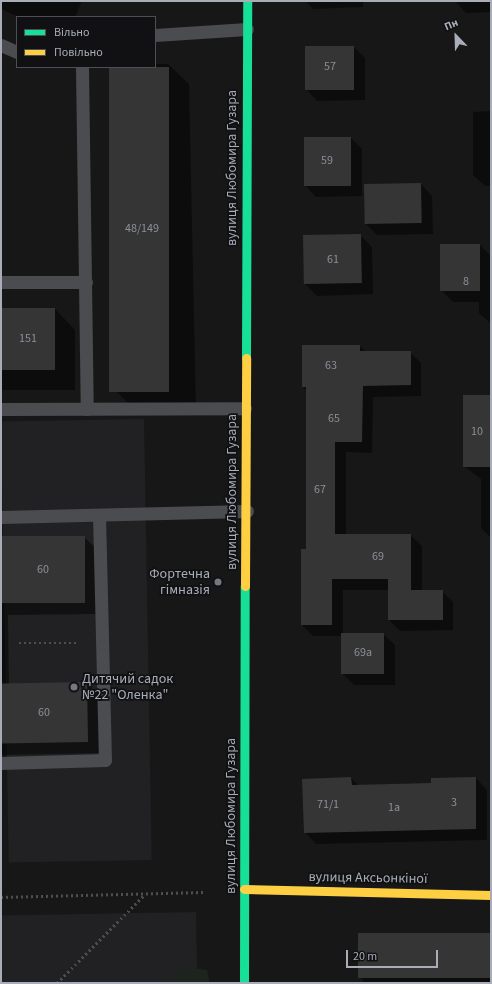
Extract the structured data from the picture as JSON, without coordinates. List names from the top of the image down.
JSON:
{
  "streets": {
    "street": ["вулиця Любомира Гузара", "вулиця Аксьонкіної"]
  },
  "crossings": [
    ["вулиця Любомира Гузара", "вулиця Аксьонкіної"]
  ],
  "places": ["Фортечна гімназія", "Дитячий садок №22 \"Оленка\""],
  "house_numbers": [
    "57",
    "59",
    "48/149",
    "61",
    "8",
    "151",
    "63",
    "65",
    "10",
    "67",
    "69",
    "60",
    "69а",
    "60",
    "3",
    "71/1",
    "1а"
  ],
  "legend": ["Вільно", "Повільно"],
  "scale_bar": "20 m",
  "north": "top left"
}
